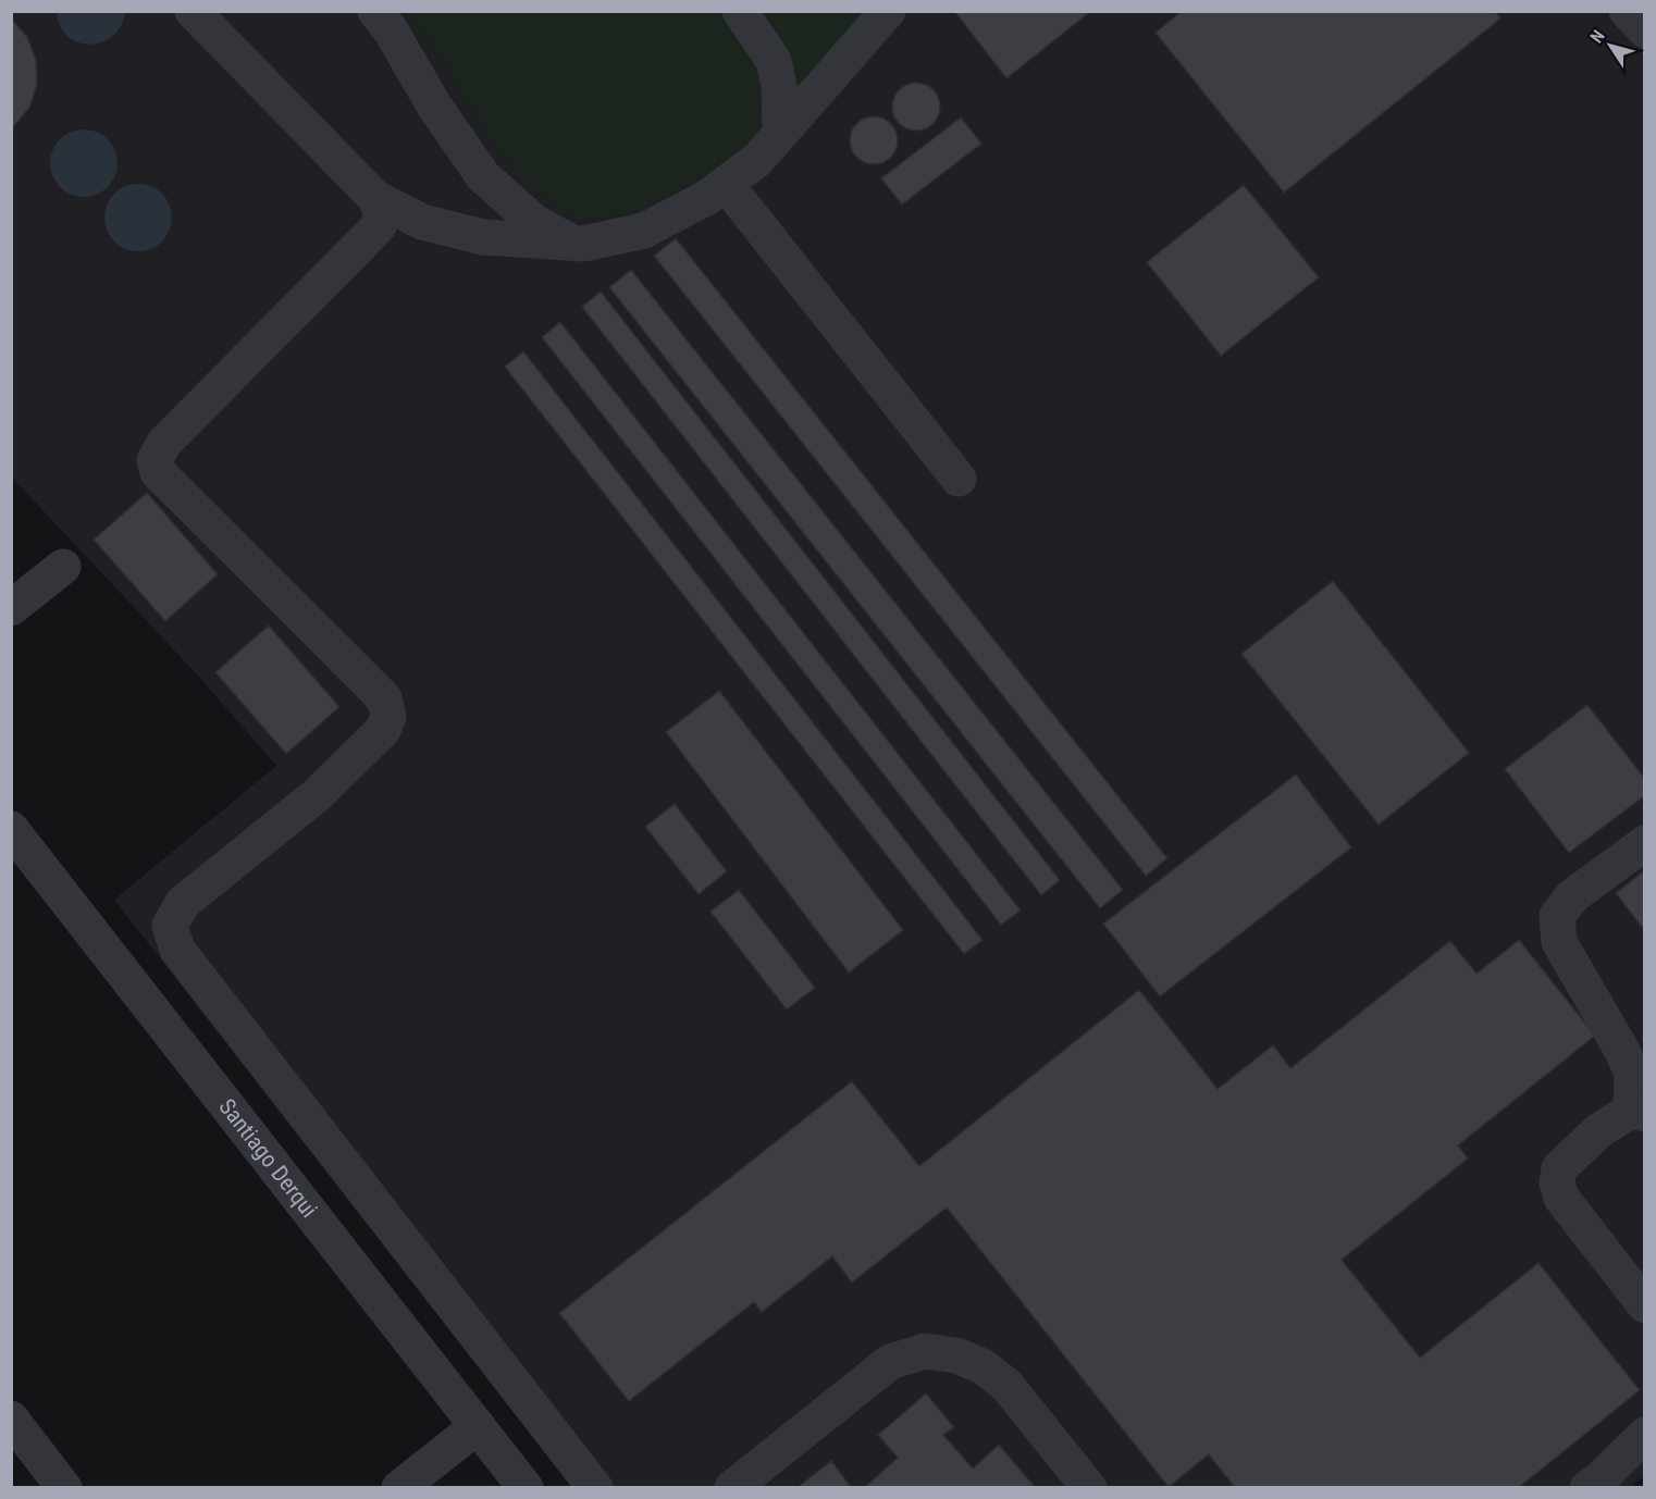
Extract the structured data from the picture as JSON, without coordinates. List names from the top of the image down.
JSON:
{
  "streets": {
    "street": ["Santiago Derqui"]
  },
  "north": "top left"
}
